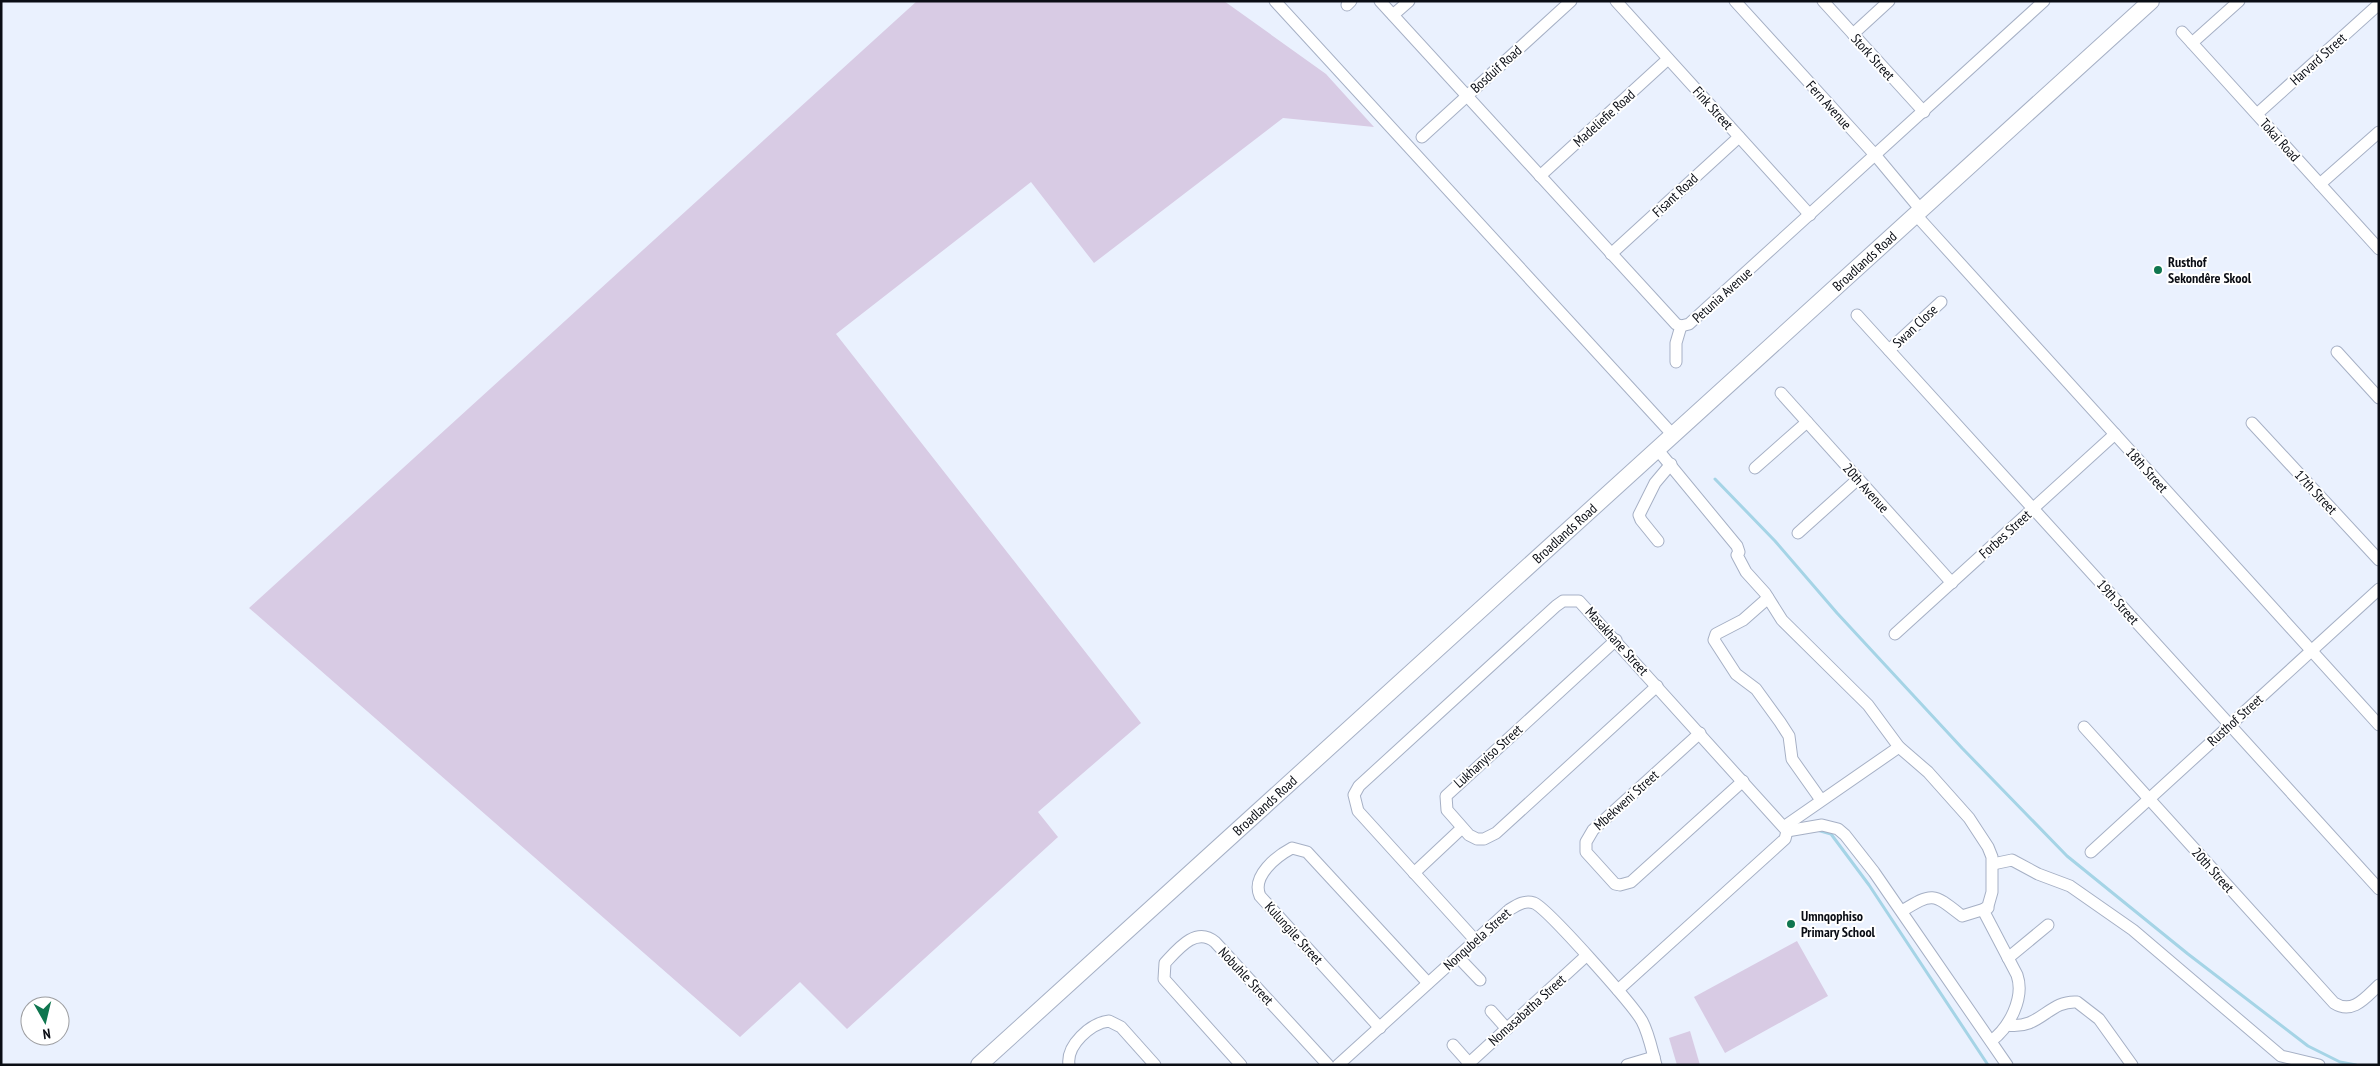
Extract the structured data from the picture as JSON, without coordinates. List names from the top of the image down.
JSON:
{
  "streets": {
    "main road": ["Broadlands Road"],
    "street": [
      "Stork Street",
      "Harvard Street",
      "Bosduif Road",
      "Fern Avenue",
      "Fink Street",
      "Madeliefie Road",
      "Tokai Road",
      "Fisant Road",
      "Petunia Avenue",
      "Swan Close",
      "18th Street",
      "20th Avenue",
      "17th Street",
      "Forbes Street",
      "19th Street",
      "Masakhane Street",
      "Rusthof Street",
      "Lukhanyiso Street",
      "Mbekweni Street",
      "20th Street",
      "Kulungile Street",
      "Nonqubela Street",
      "Nobuhle Street",
      "Nomasabatha Street"
    ]
  },
  "crossings": [
    ["Stork Street", "Petunia Avenue"],
    ["Harvard Street", "Tokai Road"],
    ["Bosduif Road", "Petunia Avenue"],
    ["Fern Avenue", "Broadlands Road"],
    ["Fern Avenue", "Petunia Avenue"],
    ["Fern Avenue", "18th Street"],
    ["Fink Street", "Madeliefie Road"],
    ["Fink Street", "Fisant Road"],
    ["Fink Street", "Petunia Avenue"],
    ["Madeliefie Road", "Petunia Avenue"],
    ["Fisant Road", "Petunia Avenue"],
    ["Broadlands Road", "18th Street"],
    ["Swan Close", "19th Street"],
    ["18th Street", "Forbes Street"],
    ["18th Street", "Rusthof Street"],
    ["20th Avenue", "Forbes Street"],
    ["Forbes Street", "19th Street"],
    ["19th Street", "Rusthof Street"],
    ["Masakhane Street", "Lukhanyiso Street"],
    ["Masakhane Street", "Mbekweni Street"],
    ["Masakhane Street", "Nonqubela Street"],
    ["Rusthof Street", "20th Street"],
    ["Kulungile Street", "Nonqubela Street"],
    ["Nonqubela Street", "Nomasabatha Street"]
  ],
  "places": ["Rusthof Sekondêre Skool", "Umnqophiso Primary School"],
  "north": "bottom"
}
